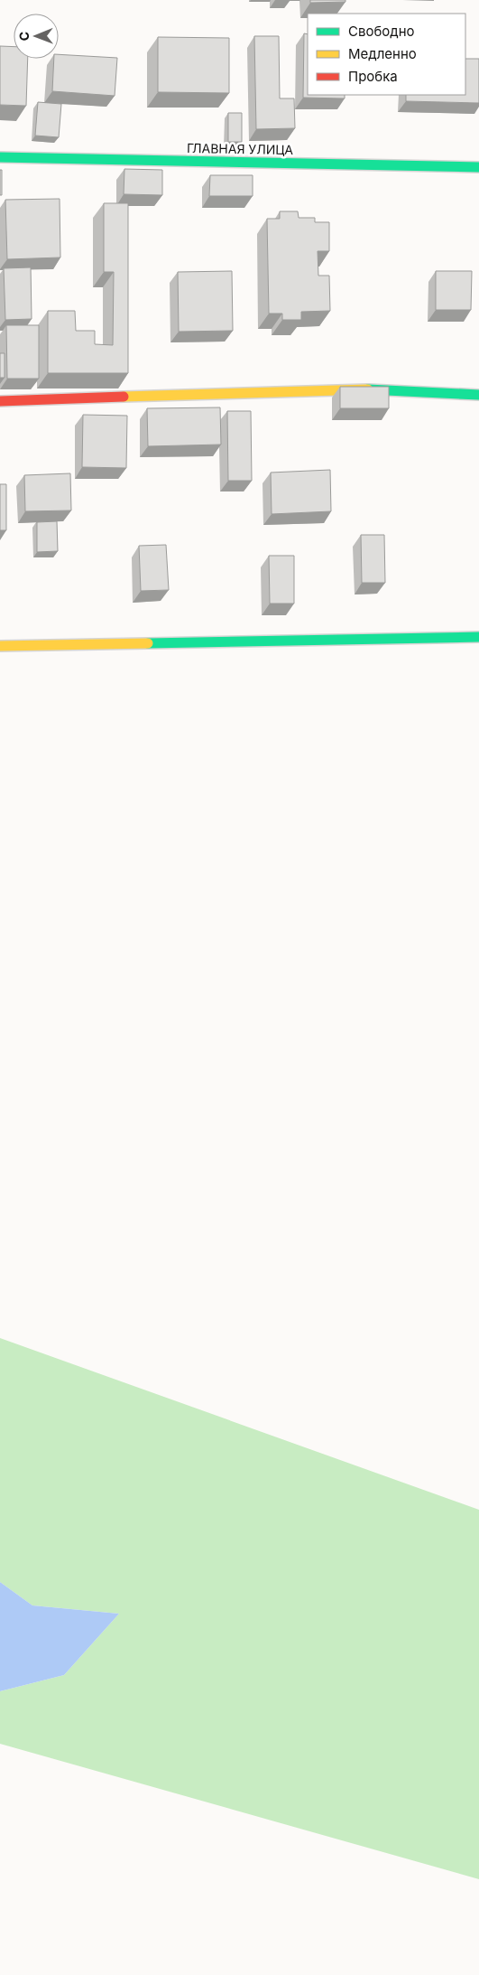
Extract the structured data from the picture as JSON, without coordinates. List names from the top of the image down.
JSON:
{
  "streets": {
    "street": ["ГЛАВНАЯ УЛИЦА"]
  },
  "legend": ["Свободно", "Медленно", "Пробка"],
  "north": "left"
}
